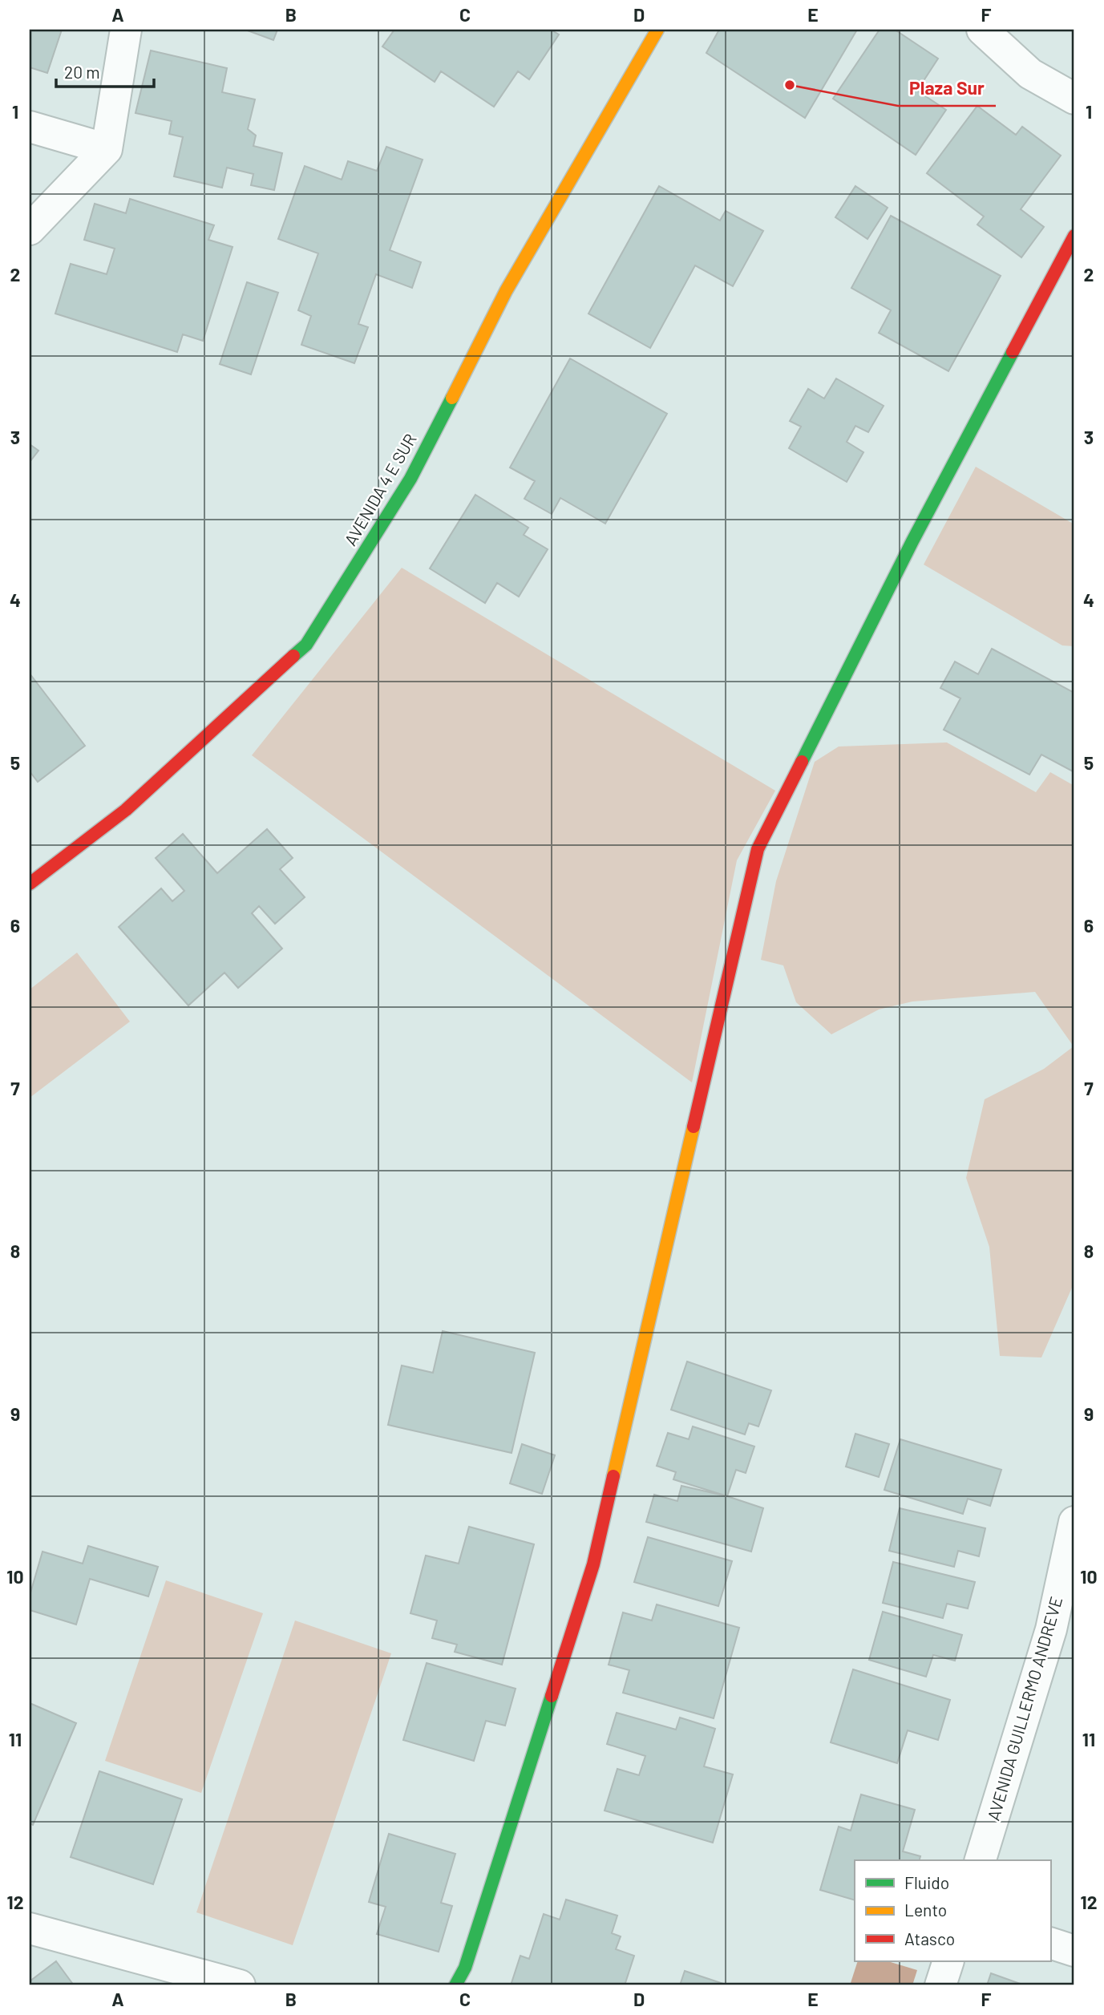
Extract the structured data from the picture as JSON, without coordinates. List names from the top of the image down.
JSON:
{
  "streets": {
    "street": ["AVENIDA 4 E SUR", "AVENIDA GUILLERMO ANDREVE"]
  },
  "places": ["Plaza Sur"],
  "legend": ["Fluido", "Lento", "Atasco"],
  "scale_bar": "20 m",
  "grid": {
    "columns": [
      "A",
      "B",
      "C",
      "D",
      "E",
      "F"
    ],
    "rows": [
      "1",
      "2",
      "3",
      "4",
      "5",
      "6",
      "7",
      "8",
      "9",
      "10",
      "11",
      "12"
    ]
  }
}
